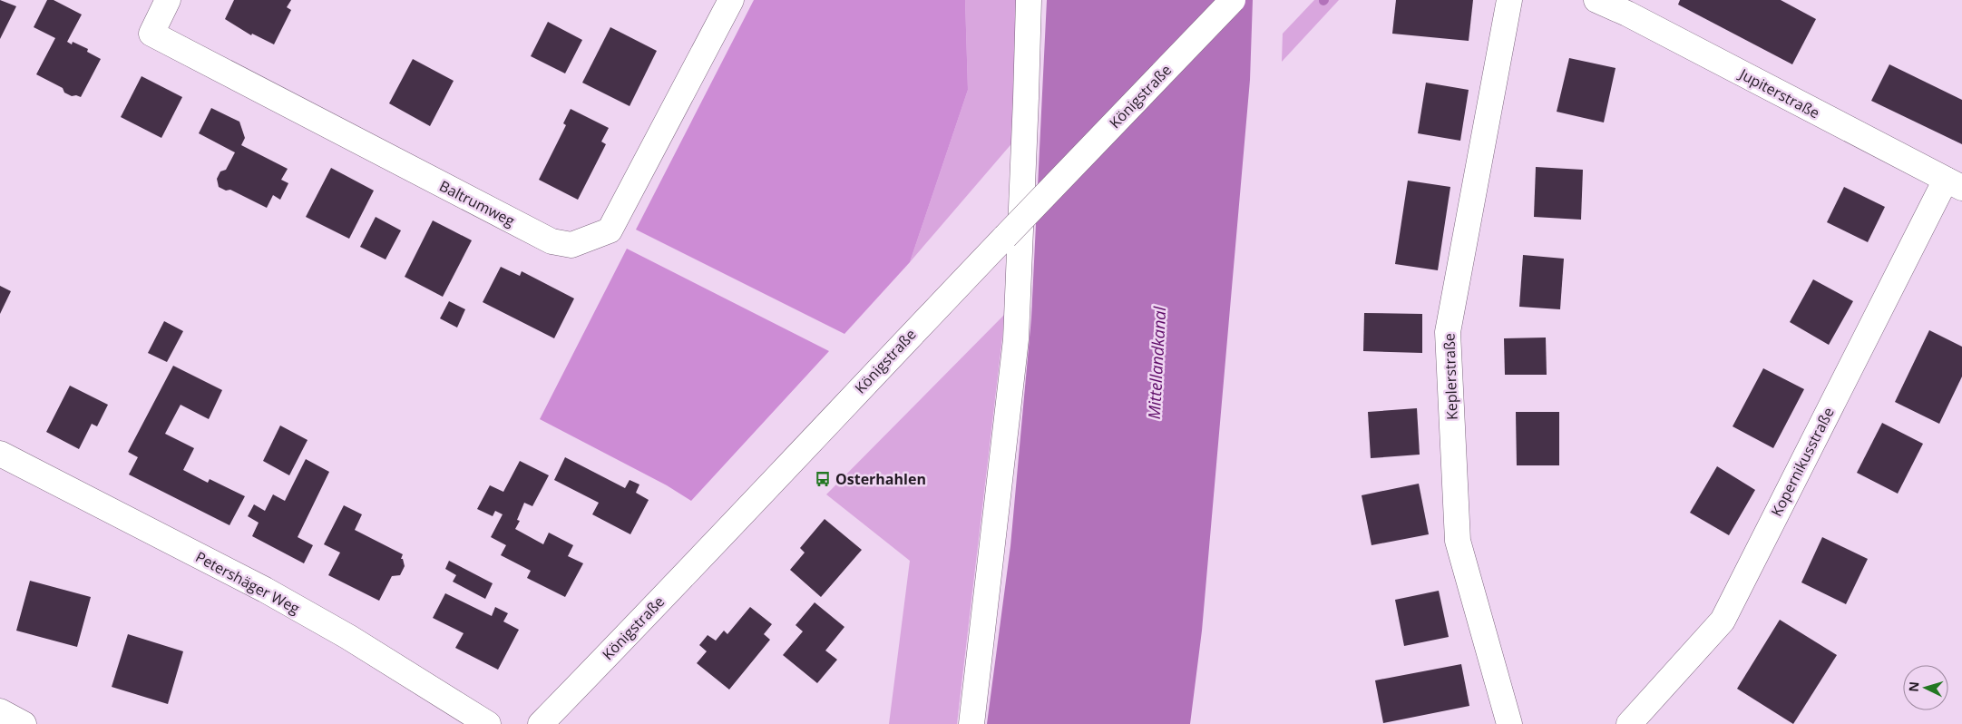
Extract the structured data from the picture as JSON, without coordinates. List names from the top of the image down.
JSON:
{
  "streets": {
    "street": [
      "Jupiterstraße",
      "Königstraße",
      "Baltrumweg",
      "Keplerstraße",
      "Kopernikusstraße",
      "Petershäger Weg"
    ]
  },
  "crossings": [
    ["Jupiterstraße", "Kopernikusstraße"]
  ],
  "water": ["Mittellandkanal"],
  "places": {
    "bus stop": ["Osterhahlen"]
  },
  "north": "left"
}
